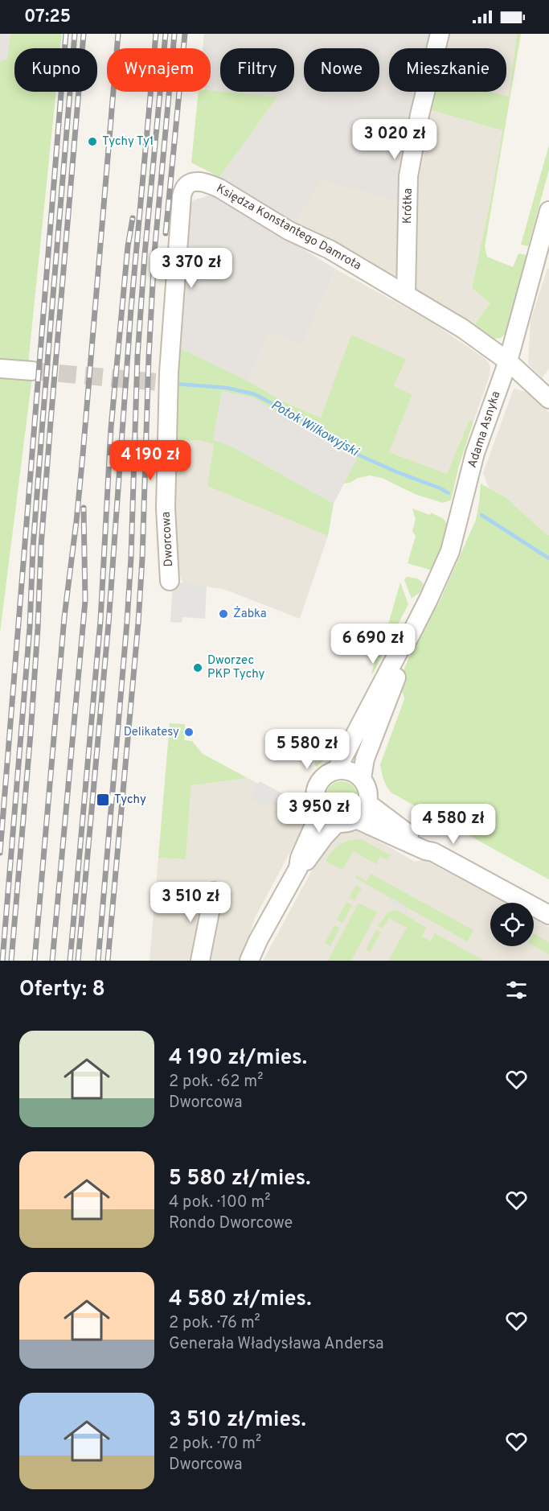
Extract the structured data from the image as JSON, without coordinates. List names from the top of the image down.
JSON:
{
  "streets": {
    "street": [
      "Krótka",
      "Księdza Konstantego Damrota",
      "Adama Asnyka",
      "Dworcowa"
    ]
  },
  "crossings": [
    ["Krótka", "Księdza Konstantego Damrota"],
    ["Księdza Konstantego Damrota", "Adama Asnyka"],
    ["Księdza Konstantego Damrota", "Dworcowa"]
  ],
  "water": ["Potok Wilkowyjski"],
  "places": {
    "other": [
      "Tychy Ty1",
      "Żabka",
      "Dworzec PKP Tychy",
      "Delikatesy"
    ],
    "transit": ["Tychy"]
  },
  "page": {
    "status": "07:25",
    "chip": [
      "Kupno",
      "Wynajem",
      "Filtry",
      "Nowe",
      "Mieszkanie"
    ],
    "price": [
      "3 020 zł",
      "3 370 zł",
      "4 190 zł",
      "6 690 zł",
      "5 580 zł",
      "3 950 zł",
      "4 580 zł",
      "3 510 zł"
    ],
    "heading": "Oferty: 8",
    "list": [
      {
        "name": "4 190 zł/mies.",
        "note": "2 pok. · 62 m² · Dworcowa"
      },
      {
        "name": "5 580 zł/mies.",
        "note": "4 pok. · 100 m² · Rondo Dworcowe"
      },
      {
        "name": "4 580 zł/mies.",
        "note": "2 pok. · 76 m² · Generała Władysława Andersa"
      },
      {
        "name": "3 510 zł/mies.",
        "note": "2 pok. · 70 m² · Dworcowa"
      }
    ]
  }
}
